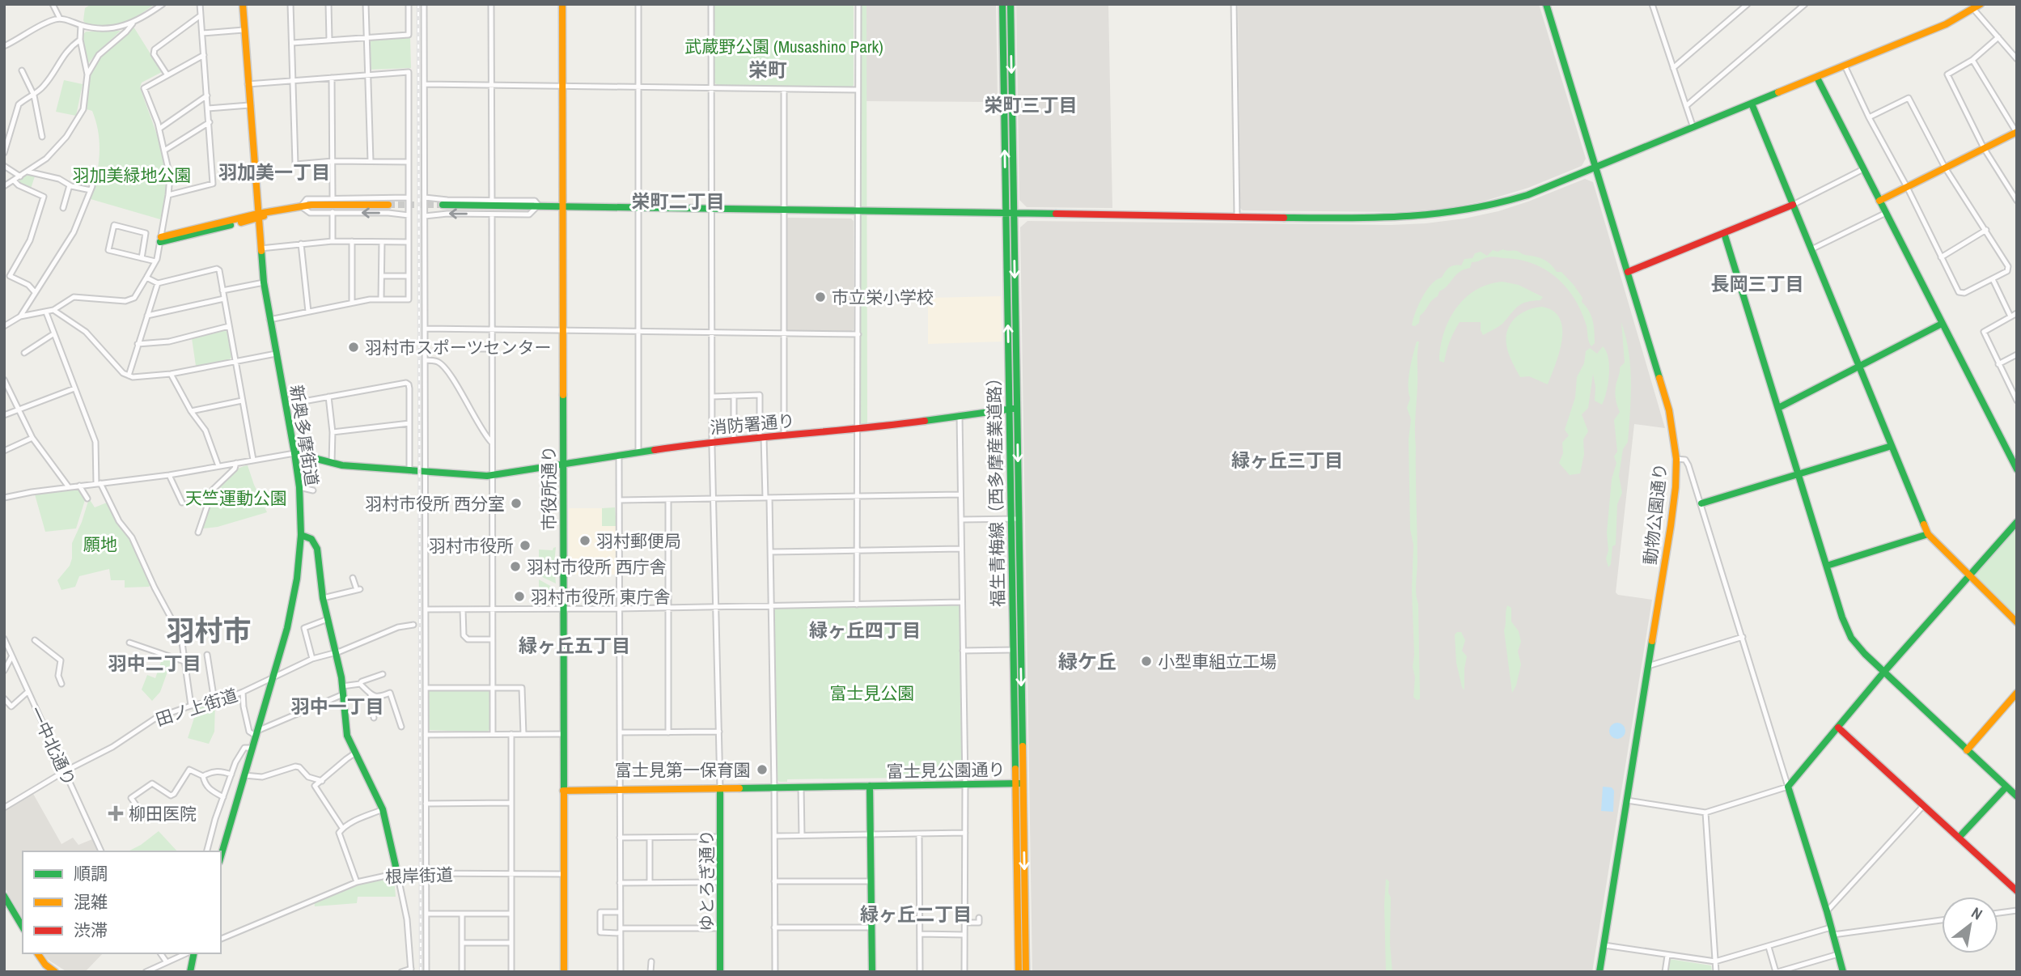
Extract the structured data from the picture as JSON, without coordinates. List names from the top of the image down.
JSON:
{
  "streets": {
    "street": [
      "消防署通り",
      "新奥多摩街道",
      "市役所通り",
      "福生青梅線（西多摩産業道路）",
      "動物公園通り",
      "田ノ上街道",
      "一中北通り",
      "富士見公園通り",
      "根岸街道",
      "ゆとろぎ通り"
    ]
  },
  "crossings": [
    ["消防署通り", "新奥多摩街道"],
    ["消防署通り", "市役所通り"],
    ["消防署通り", "福生青梅線（西多摩産業道路）"],
    ["新奥多摩街道", "田ノ上街道"],
    ["市役所通り", "富士見公園通り"],
    ["市役所通り", "根岸街道"],
    ["福生青梅線（西多摩産業道路）", "富士見公園通り"],
    ["田ノ上街道", "一中北通り"],
    ["富士見公園通り", "ゆとろぎ通り"]
  ],
  "districts": [
    "栄町",
    "栄町三丁目",
    "羽加美一丁目",
    "栄町二丁目",
    "長岡三丁目",
    "緑ヶ丘三丁目",
    "緑ヶ丘四丁目",
    "羽村市",
    "緑ヶ丘五丁目",
    "緑ケ丘",
    "羽中二丁目",
    "羽中一丁目",
    "緑ヶ丘二丁目"
  ],
  "parks": [
    "武蔵野公園 (Musashino Park)",
    "羽加美緑地公園",
    "天竺運動公園",
    "願地",
    "富士見公園"
  ],
  "places": {
    "other": [
      "市立栄小学校",
      "羽村市スポーツセンター",
      "羽村市役所 西分室",
      "羽村郵便局",
      "羽村市役所",
      "羽村市役所 西庁舎",
      "羽村市役所 東庁舎",
      "小型車組立工場",
      "富士見第一保育園"
    ],
    "health": ["柳田医院"]
  },
  "legend": ["順調", "混雑", "渋滞"],
  "north": "top right"
}
